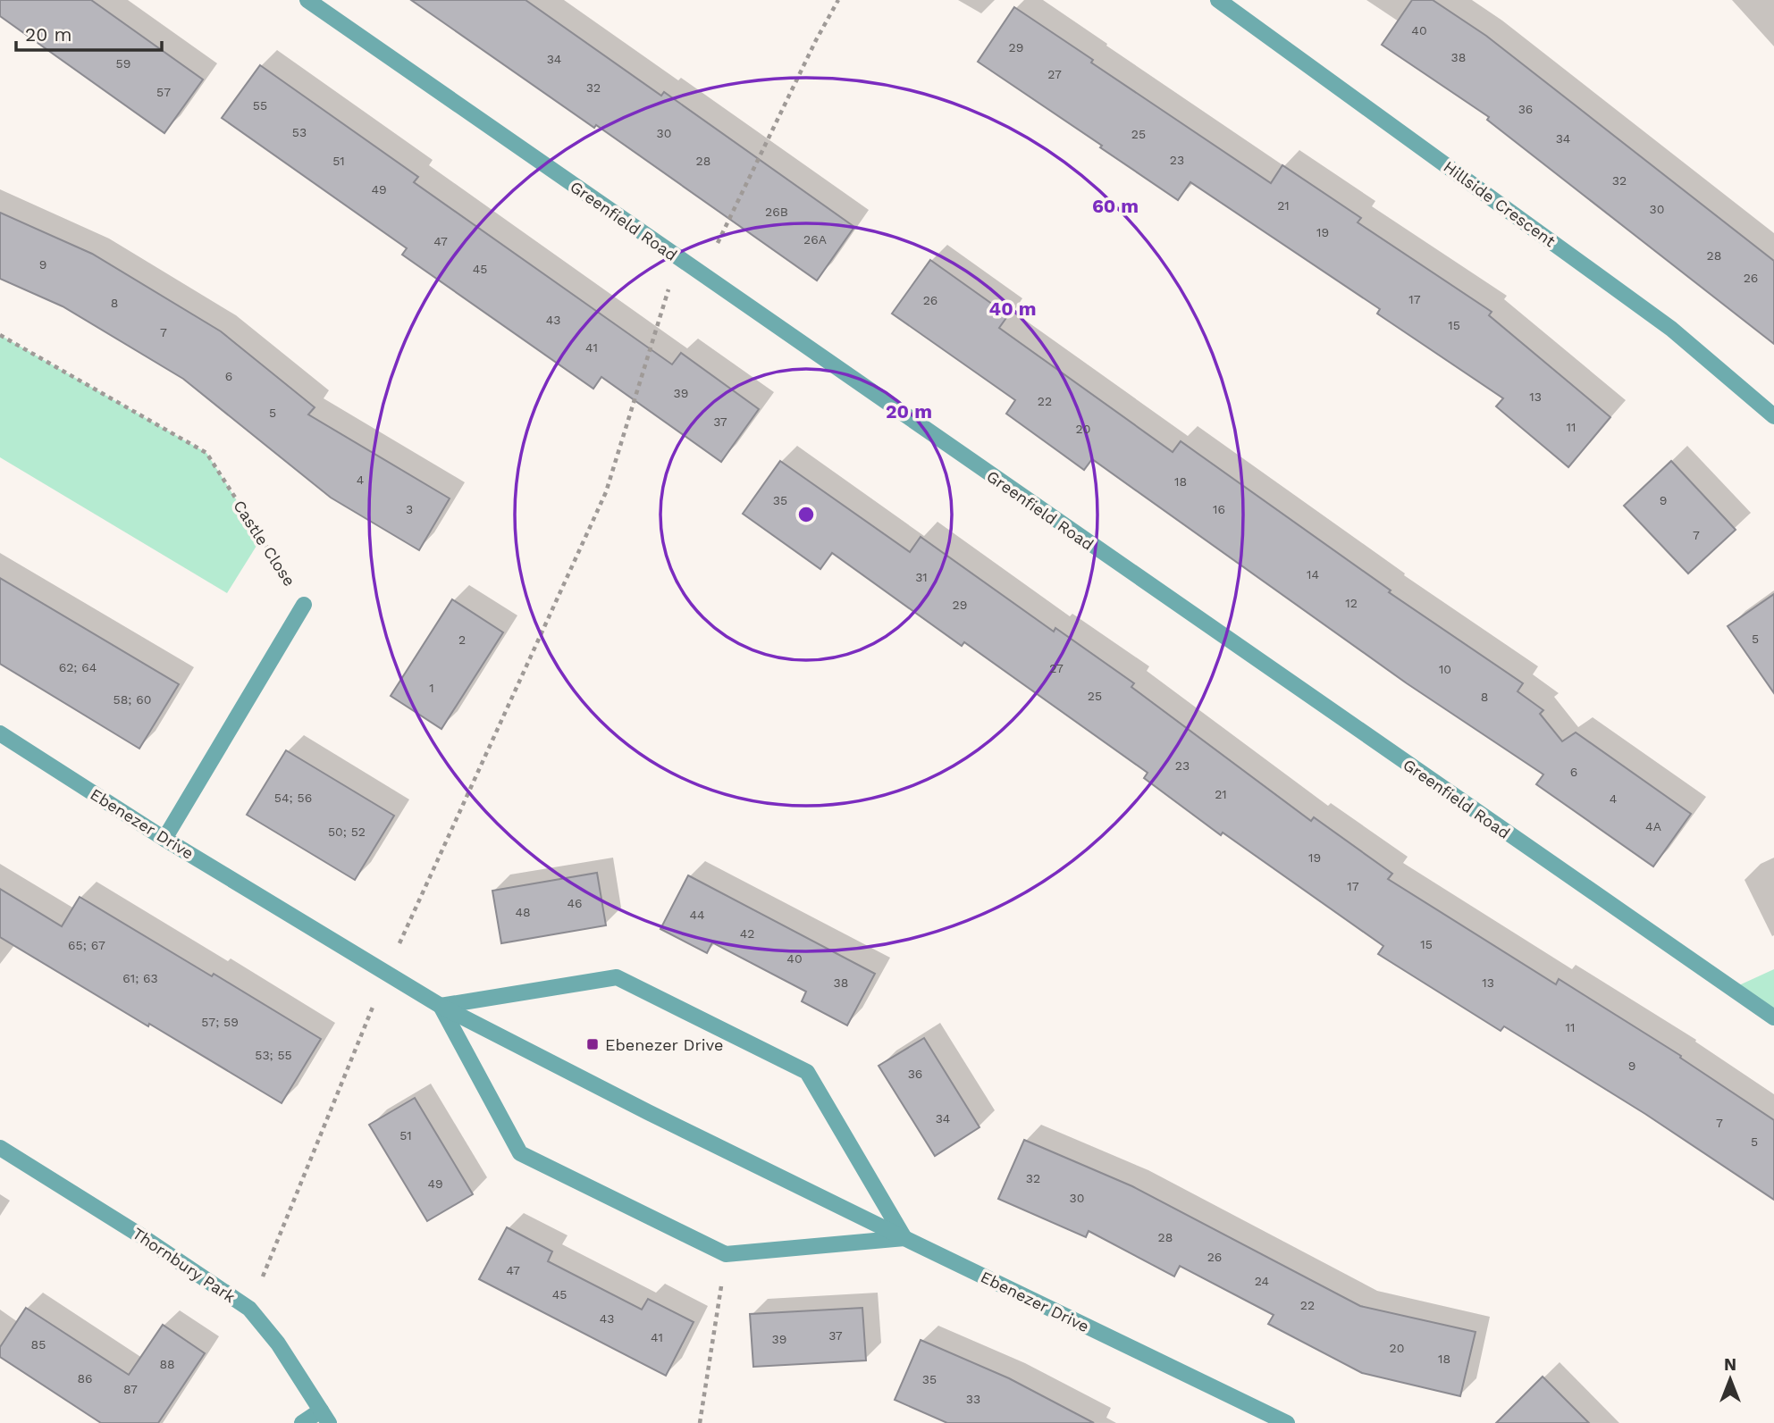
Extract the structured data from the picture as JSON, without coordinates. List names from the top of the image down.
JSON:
{
  "streets": {
    "street": [
      "Hillside Crescent",
      "Greenfield Road",
      "Ebenezer Drive",
      "Thornbury Park"
    ],
    "path": ["Castle Close"]
  },
  "places": {
    "transit": ["Ebenezer Drive"]
  },
  "house_numbers": [
    "40",
    "29",
    "38",
    "34",
    "59",
    "27",
    "32",
    "57",
    "55",
    "36",
    "53",
    "30",
    "25",
    "34",
    "23",
    "51",
    "28",
    "32",
    "49",
    "21",
    "30",
    "26B",
    "19",
    "26A",
    "47",
    "28",
    "9",
    "45",
    "26",
    "17",
    "26",
    "8",
    "43",
    "15",
    "7",
    "41",
    "6",
    "39",
    "13",
    "22",
    "5",
    "37",
    "11",
    "20",
    "4",
    "18",
    "35",
    "9",
    "3",
    "16",
    "7",
    "14",
    "31",
    "12",
    "29",
    "5",
    "2",
    "62; 64",
    "27",
    "10",
    "1",
    "25",
    "8",
    "58; 60",
    "23",
    "6",
    "21",
    "54; 56",
    "4",
    "4A",
    "50; 52",
    "19",
    "17",
    "46",
    "48",
    "44",
    "42",
    "15",
    "65; 67",
    "40",
    "61; 63",
    "38",
    "13",
    "57; 59",
    "11",
    "53; 55",
    "9",
    "36",
    "34",
    "7",
    "51",
    "5",
    "32",
    "49",
    "30",
    "28",
    "26",
    "47",
    "24",
    "45",
    "22",
    "43",
    "37",
    "41",
    "39",
    "85",
    "20",
    "18",
    "88",
    "86",
    "35",
    "87",
    "33"
  ],
  "scale_bar": "20 m",
  "north": "top",
  "rings": ["60 m", "40 m", "20 m"]
}
